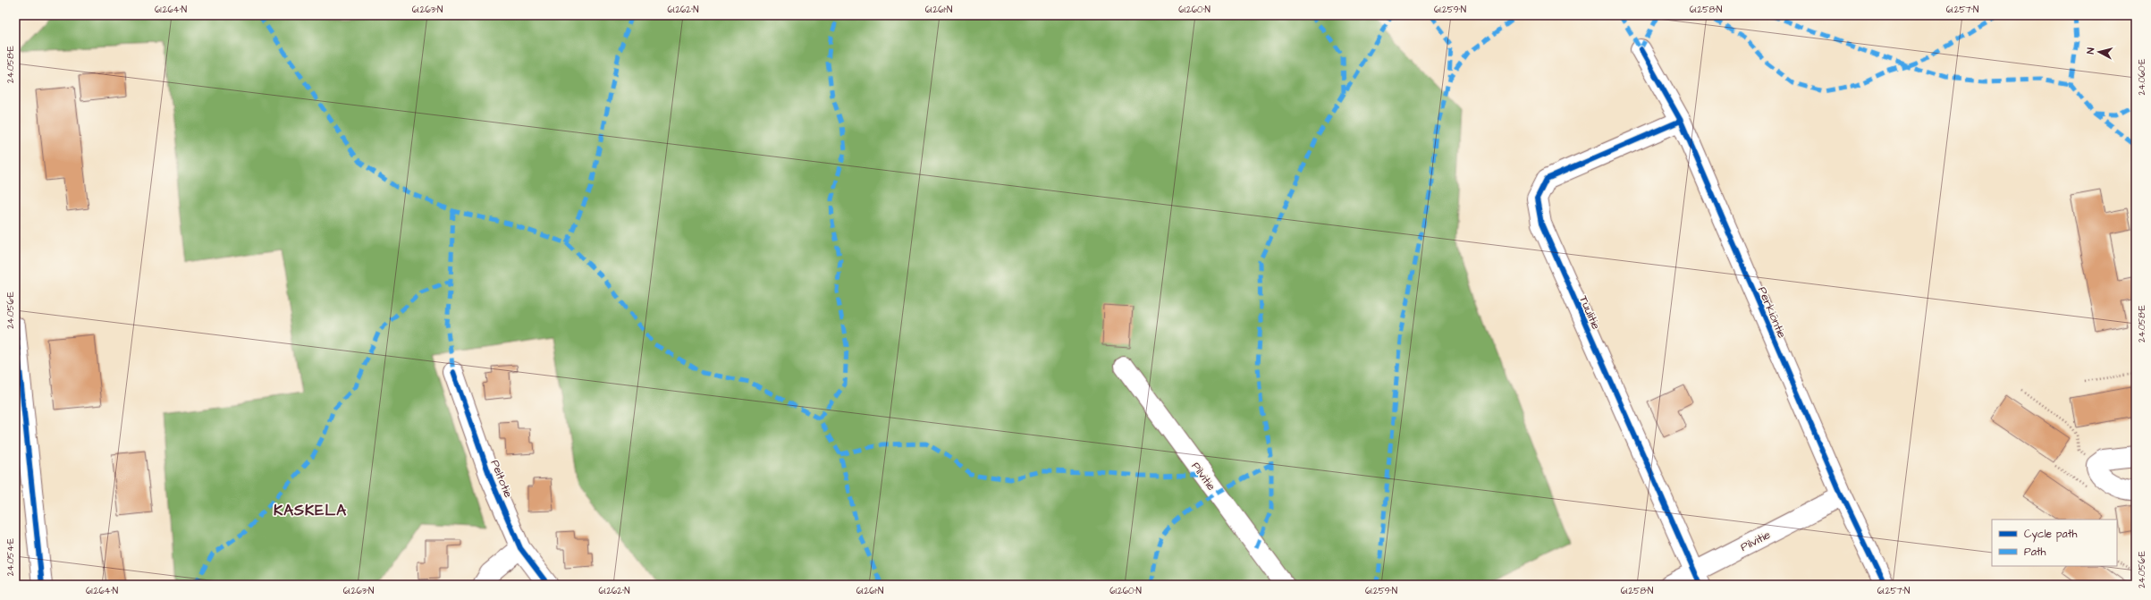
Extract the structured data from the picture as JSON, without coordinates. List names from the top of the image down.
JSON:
{
  "streets": {
    "street": [
      "Tuulitie",
      "Perkiöntie",
      "Pilvitie",
      "Peltotie"
    ]
  },
  "crossings": [
    ["Tuulitie", "Perkiöntie"],
    ["Tuulitie", "Pilvitie"],
    ["Perkiöntie", "Pilvitie"]
  ],
  "districts": ["KASKELA"],
  "legend": ["Cycle path", "Path"],
  "north": "left",
  "coordinates": [
    "61.264°N",
    "61.263°N",
    "61.262°N",
    "61.261°N",
    "61.260°N",
    "61.259°N",
    "61.258°N",
    "61.257°N",
    "24.058°E",
    "24.060°E",
    "24.056°E",
    "24.054°E"
  ]
}
